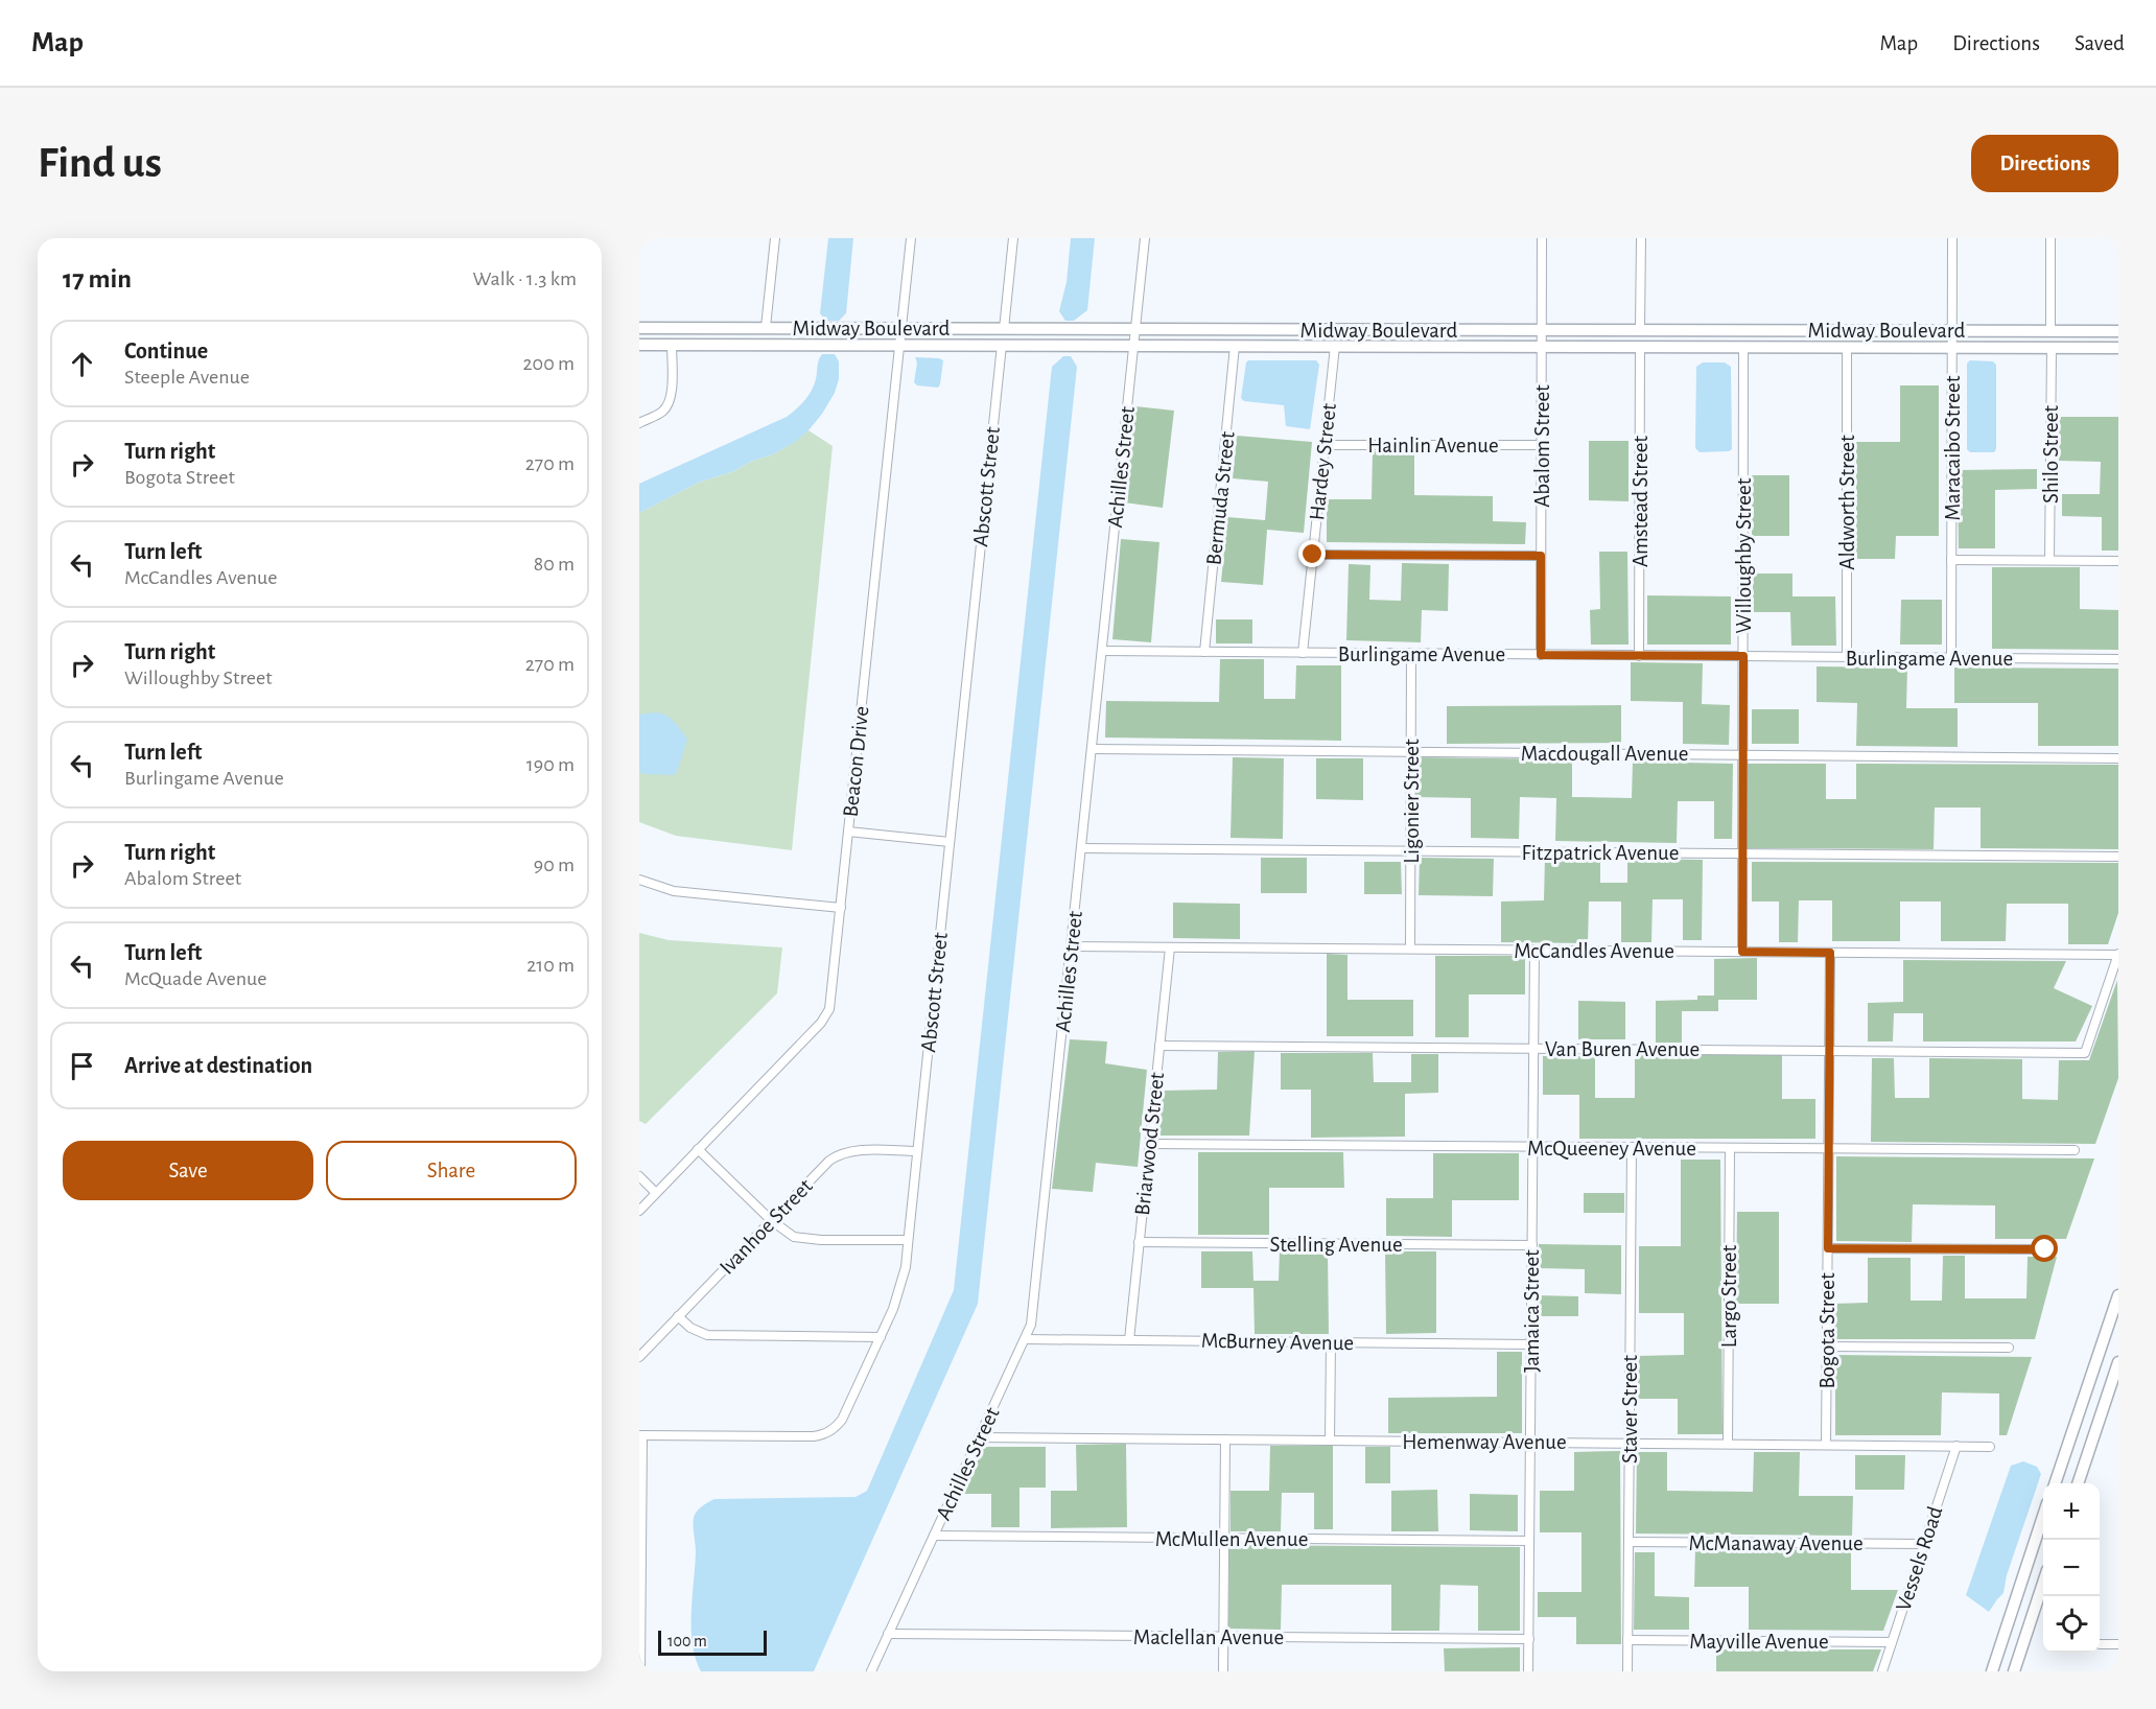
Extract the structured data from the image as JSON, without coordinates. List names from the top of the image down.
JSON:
{
  "streets": {
    "street": [
      "Midway Boulevard",
      "Hainlin Avenue",
      "Abalom Street",
      "Maracaibo Street",
      "Shilo Street",
      "Hardey Street",
      "Achilles Street",
      "Abscott Street",
      "Bermuda Street",
      "Amstead Street",
      "Aldworth Street",
      "Willoughby Street",
      "Burlingame Avenue",
      "Macdougall Avenue",
      "Beacon Drive",
      "Ligonier Street",
      "Fitzpatrick Avenue",
      "McCandles Avenue",
      "Van Buren Avenue",
      "Briarwood Street",
      "McQueeney Avenue",
      "Ivanhoe Street",
      "Stelling Avenue",
      "Largo Street",
      "Jamaica Street",
      "Bogota Street",
      "McBurney Avenue",
      "Staver Street",
      "Hemenway Avenue",
      "McMullen Avenue",
      "McManaway Avenue",
      "Vessels Road",
      "Maclellan Avenue",
      "Mayville Avenue"
    ]
  },
  "crossings": [
    ["Midway Boulevard", "Abalom Street"],
    ["Midway Boulevard", "Maracaibo Street"],
    ["Midway Boulevard", "Shilo Street"],
    ["Midway Boulevard", "Hardey Street"],
    ["Midway Boulevard", "Achilles Street"],
    ["Midway Boulevard", "Abscott Street"],
    ["Midway Boulevard", "Bermuda Street"],
    ["Midway Boulevard", "Amstead Street"],
    ["Midway Boulevard", "Aldworth Street"],
    ["Midway Boulevard", "Willoughby Street"],
    ["Midway Boulevard", "Beacon Drive"],
    ["Hainlin Avenue", "Abalom Street"],
    ["Hainlin Avenue", "Hardey Street"],
    ["Abalom Street", "Burlingame Avenue"],
    ["Maracaibo Street", "Burlingame Avenue"],
    ["Hardey Street", "Burlingame Avenue"],
    ["Achilles Street", "Burlingame Avenue"],
    ["Achilles Street", "Macdougall Avenue"],
    ["Achilles Street", "Fitzpatrick Avenue"],
    ["Achilles Street", "McCandles Avenue"],
    ["Achilles Street", "McBurney Avenue"],
    ["Achilles Street", "Hemenway Avenue"],
    ["Achilles Street", "McMullen Avenue"],
    ["Achilles Street", "Maclellan Avenue"],
    ["Abscott Street", "Ivanhoe Street"],
    ["Bermuda Street", "Burlingame Avenue"],
    ["Amstead Street", "Burlingame Avenue"],
    ["Aldworth Street", "Burlingame Avenue"],
    ["Willoughby Street", "Burlingame Avenue"],
    ["Willoughby Street", "Macdougall Avenue"],
    ["Willoughby Street", "Fitzpatrick Avenue"],
    ["Willoughby Street", "McCandles Avenue"],
    ["Burlingame Avenue", "Ligonier Street"],
    ["Macdougall Avenue", "Ligonier Street"],
    ["Ligonier Street", "Fitzpatrick Avenue"],
    ["Ligonier Street", "McCandles Avenue"],
    ["McCandles Avenue", "Van Buren Avenue"],
    ["McCandles Avenue", "Briarwood Street"],
    ["McCandles Avenue", "Jamaica Street"],
    ["McCandles Avenue", "Bogota Street"],
    ["Van Buren Avenue", "Briarwood Street"],
    ["Van Buren Avenue", "Jamaica Street"],
    ["Van Buren Avenue", "Bogota Street"],
    ["Briarwood Street", "McQueeney Avenue"],
    ["Briarwood Street", "Stelling Avenue"],
    ["Briarwood Street", "McBurney Avenue"],
    ["McQueeney Avenue", "Largo Street"],
    ["McQueeney Avenue", "Jamaica Street"],
    ["McQueeney Avenue", "Bogota Street"],
    ["McQueeney Avenue", "Staver Street"],
    ["Stelling Avenue", "Jamaica Street"],
    ["Largo Street", "Hemenway Avenue"],
    ["Jamaica Street", "McBurney Avenue"],
    ["Jamaica Street", "Hemenway Avenue"],
    ["Jamaica Street", "McMullen Avenue"],
    ["Jamaica Street", "Maclellan Avenue"],
    ["Bogota Street", "Hemenway Avenue"],
    ["Staver Street", "Hemenway Avenue"],
    ["Staver Street", "McManaway Avenue"],
    ["Staver Street", "Mayville Avenue"],
    ["Hemenway Avenue", "Vessels Road"],
    ["McManaway Avenue", "Vessels Road"],
    ["Vessels Road", "Mayville Avenue"]
  ],
  "scale_bar": "100 m",
  "page": {
    "header": "Map",
    "nav": ["Map", "Directions", "Saved"],
    "buttons": [
      "Directions",
      ["Save", "Share"]
    ],
    "title": "Find us",
    "heading": ["17 min", "Walk · 1.3 km"],
    "list": [
      ["Continue", "Steeple Avenue", "200 m"],
      ["Turn right", "Bogota Street", "270 m"],
      ["Turn left", "McCandles Avenue", "80 m"],
      ["Turn right", "Willoughby Street", "270 m"],
      ["Turn left", "Burlingame Avenue", "190 m"],
      ["Turn right", "Abalom Street", "90 m"],
      ["Turn left", "McQuade Avenue", "210 m"],
      "Arrive at destination"
    ],
    "map_buttons": ["+", "−"],
    "scale": "100 m"
  }
}
